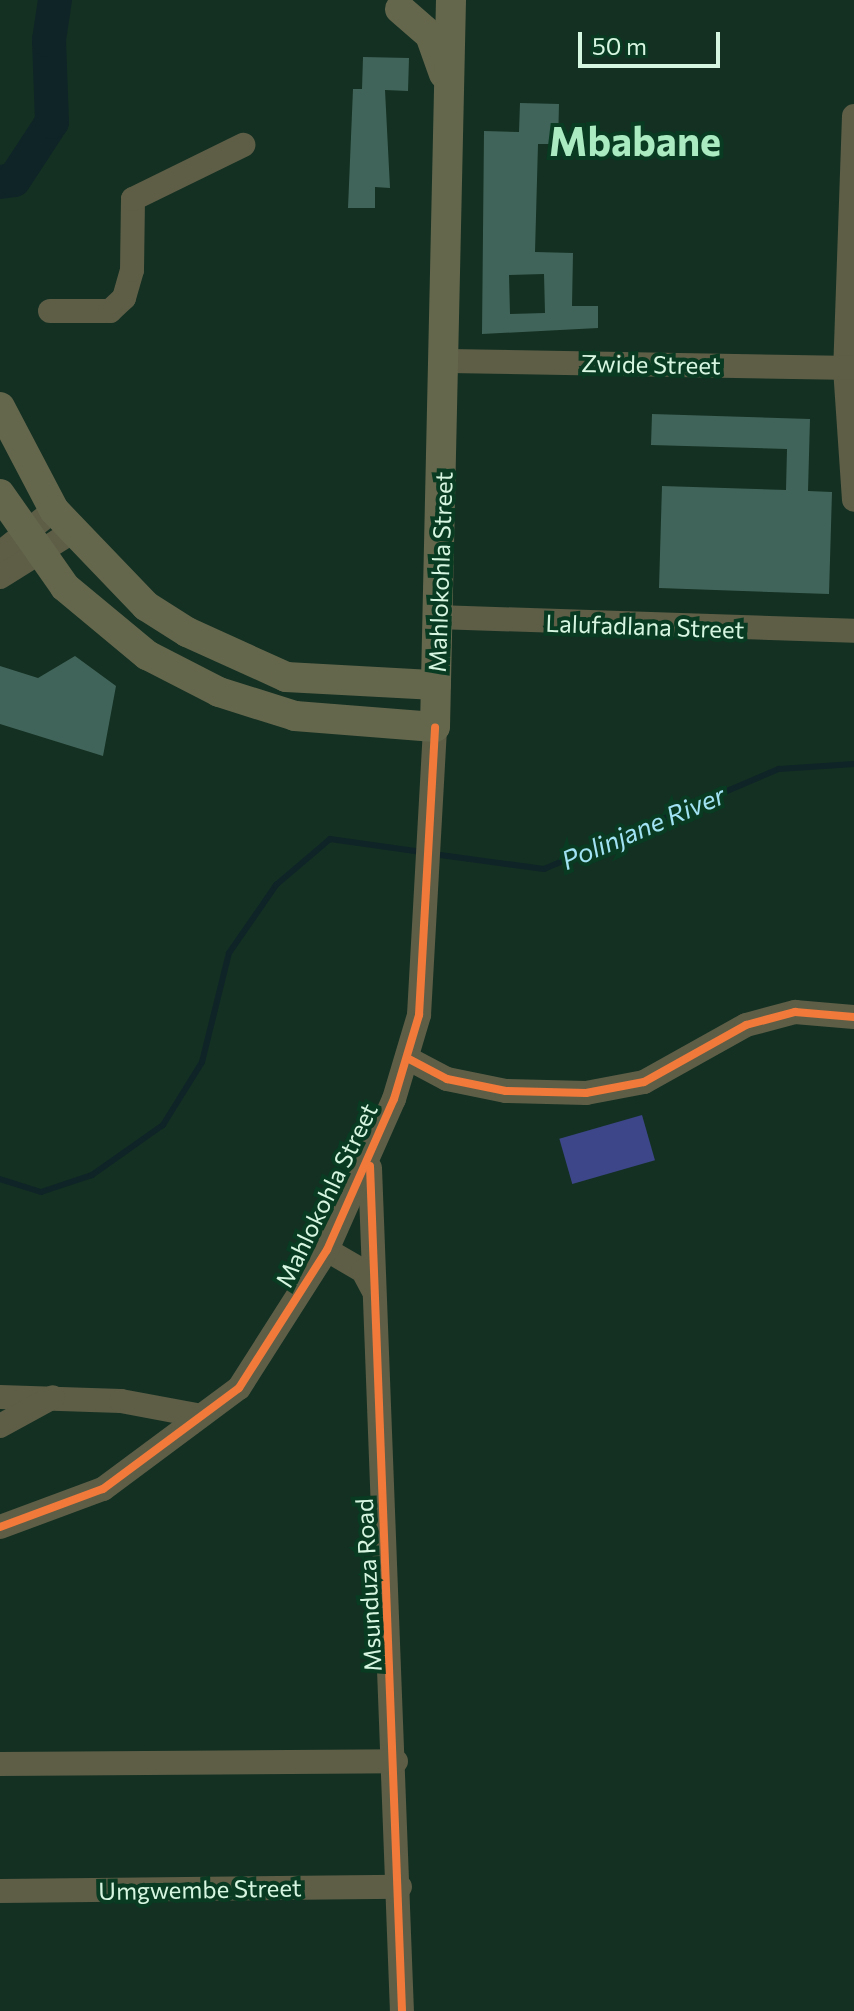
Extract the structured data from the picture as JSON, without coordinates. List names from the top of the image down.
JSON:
{
  "streets": {
    "main road": ["Mahlokohla Street"],
    "street": [
      "Zwide Street",
      "Lalufadlana Street",
      "Msunduza Road",
      "Umgwembe Street"
    ]
  },
  "crossings": [
    ["Zwide Street", "Mahlokohla Street"],
    ["Mahlokohla Street", "Lalufadlana Street"],
    ["Mahlokohla Street", "Msunduza Road"],
    ["Msunduza Road", "Umgwembe Street"]
  ],
  "districts": ["Mbabane"],
  "water": ["Polinjane River"],
  "scale_bar": "50 m"
}
